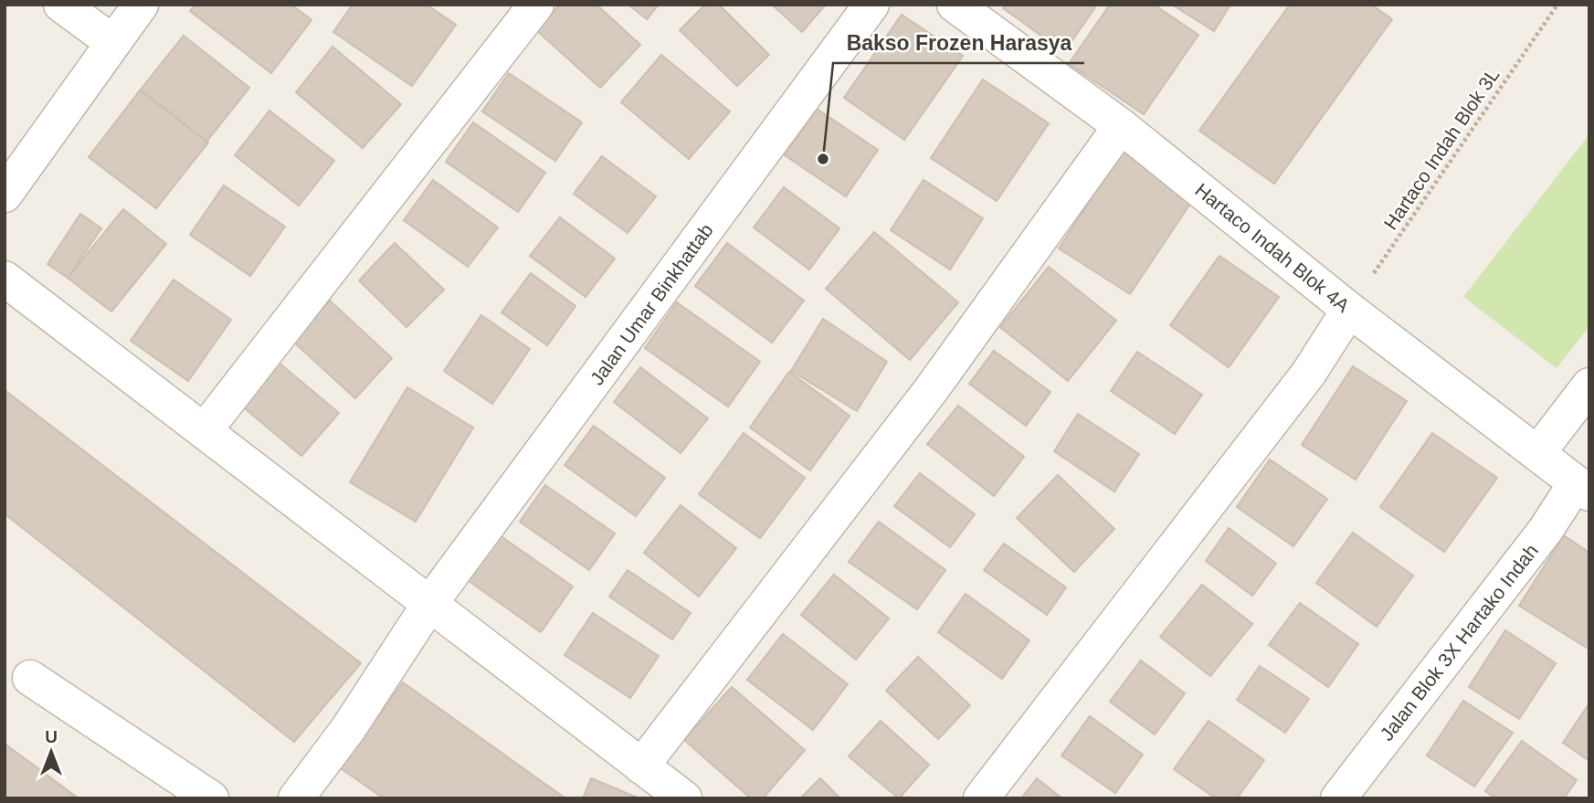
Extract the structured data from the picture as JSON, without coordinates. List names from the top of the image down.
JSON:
{
  "streets": {
    "street": ["Hartaco Indah Blok 4A", "Jalan Umar Binkhattab", "Jalan Blok 3X Hartako Indah"],
    "path": ["Hartaco Indah Blok 3L"]
  },
  "crossings": [
    ["Hartaco Indah Blok 3L", "Hartaco Indah Blok 4A"],
    ["Hartaco Indah Blok 4A", "Jalan Blok 3X Hartako Indah"]
  ],
  "places": ["Bakso Frozen Harasya"],
  "north": "top"
}
